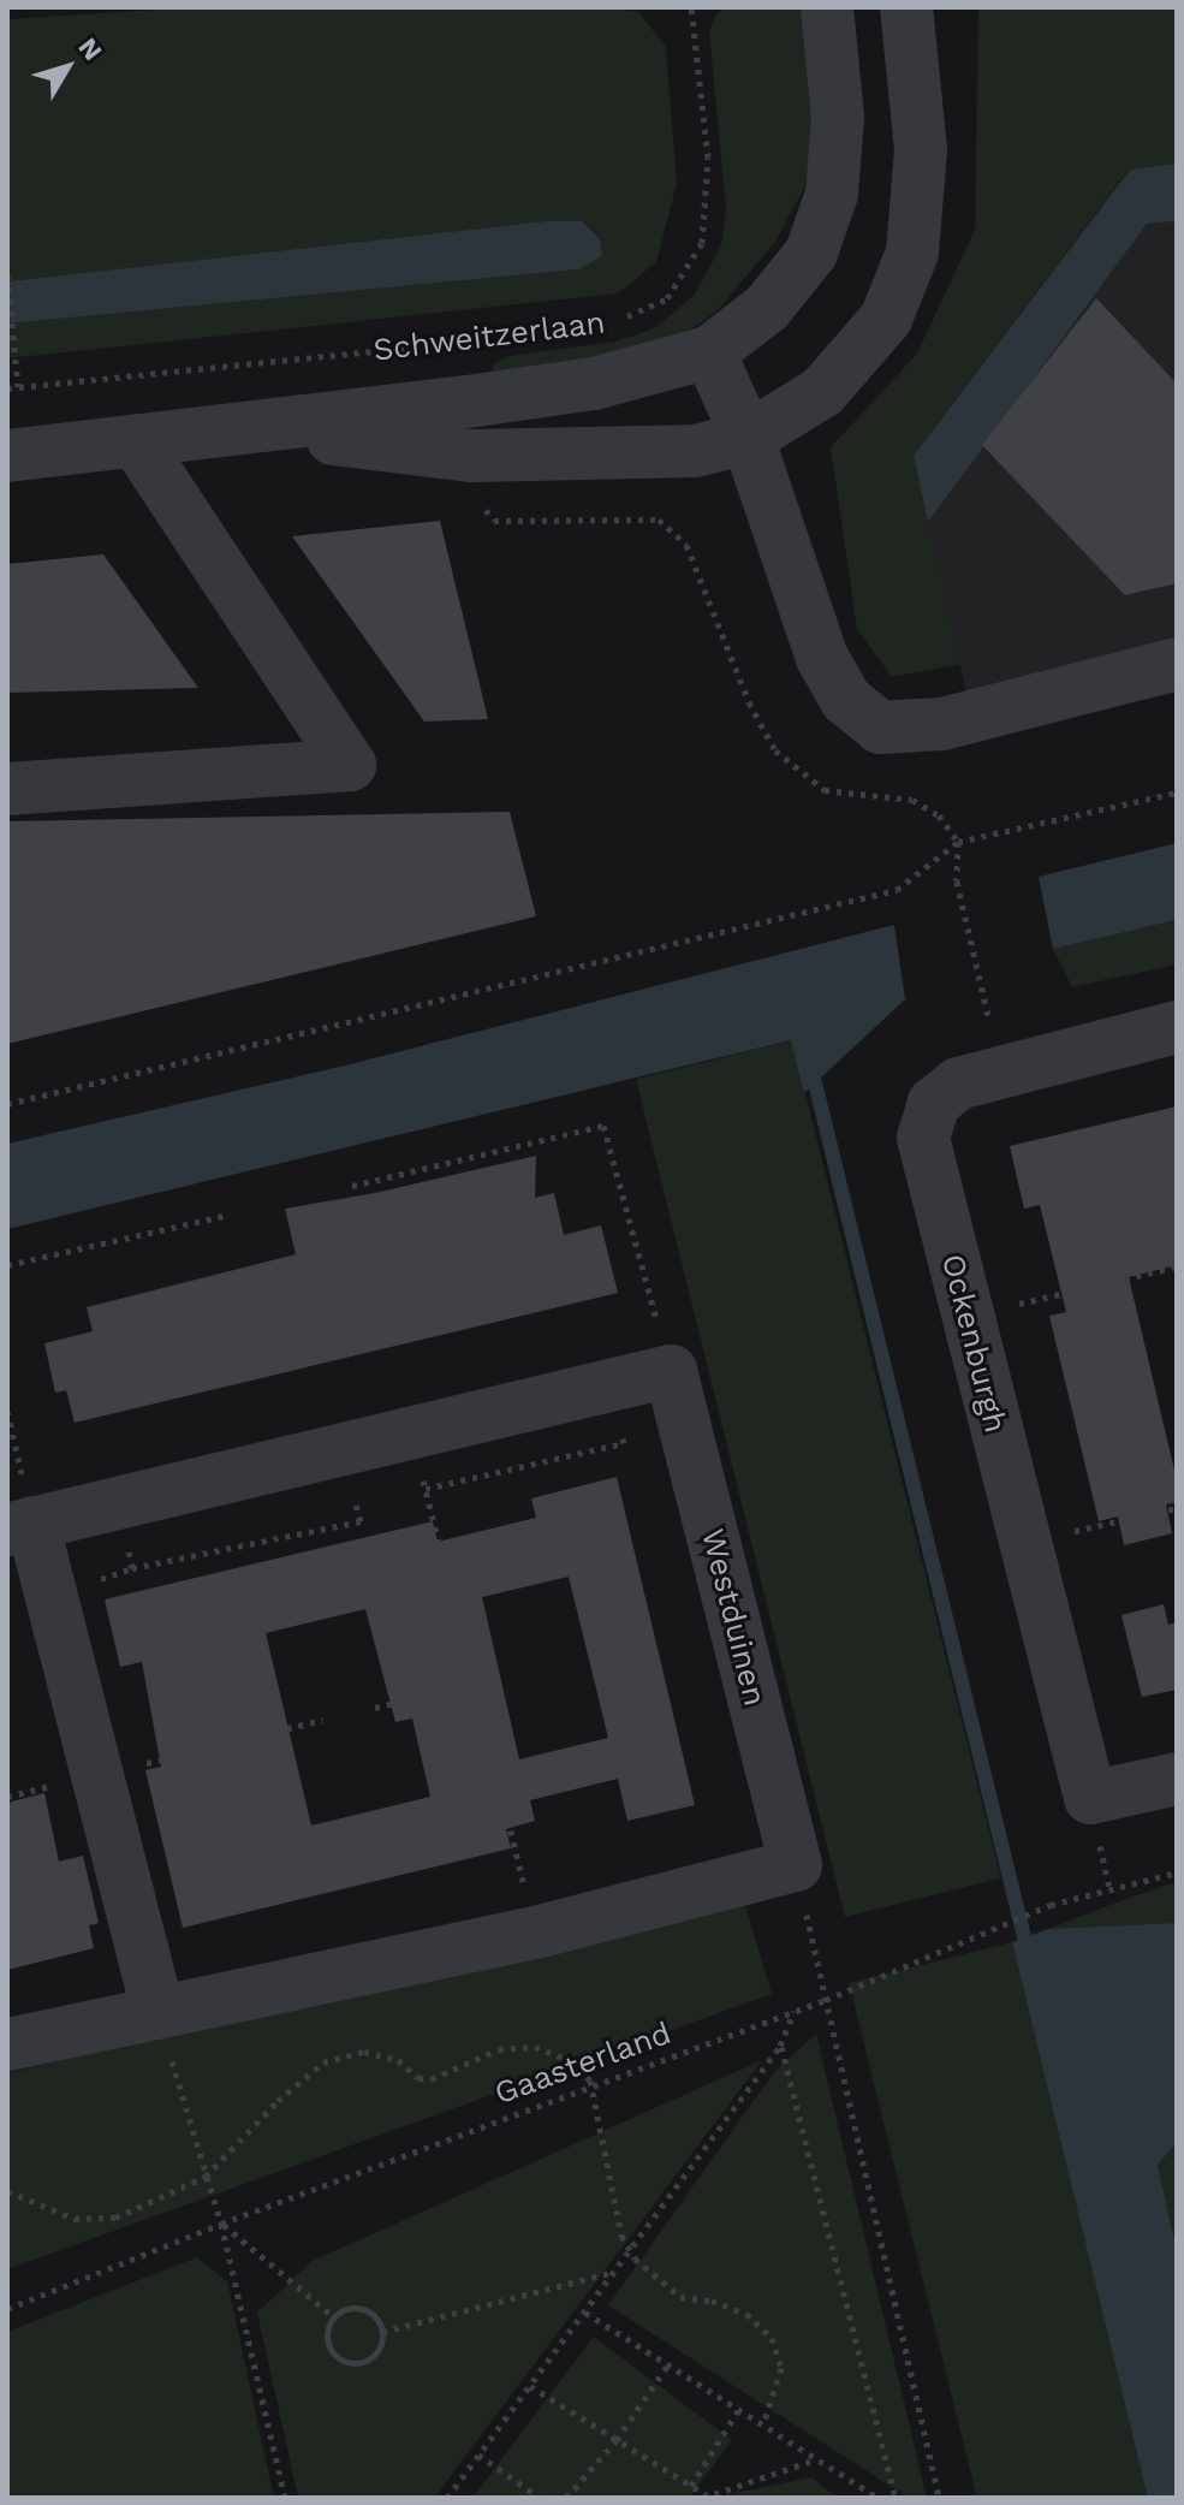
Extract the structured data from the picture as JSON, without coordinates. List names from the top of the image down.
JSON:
{
  "streets": {
    "street": ["Schweitzerlaan", "Ockenburgh", "Westduinen"],
    "path": ["Gaasterland"]
  },
  "north": "top right"
}
